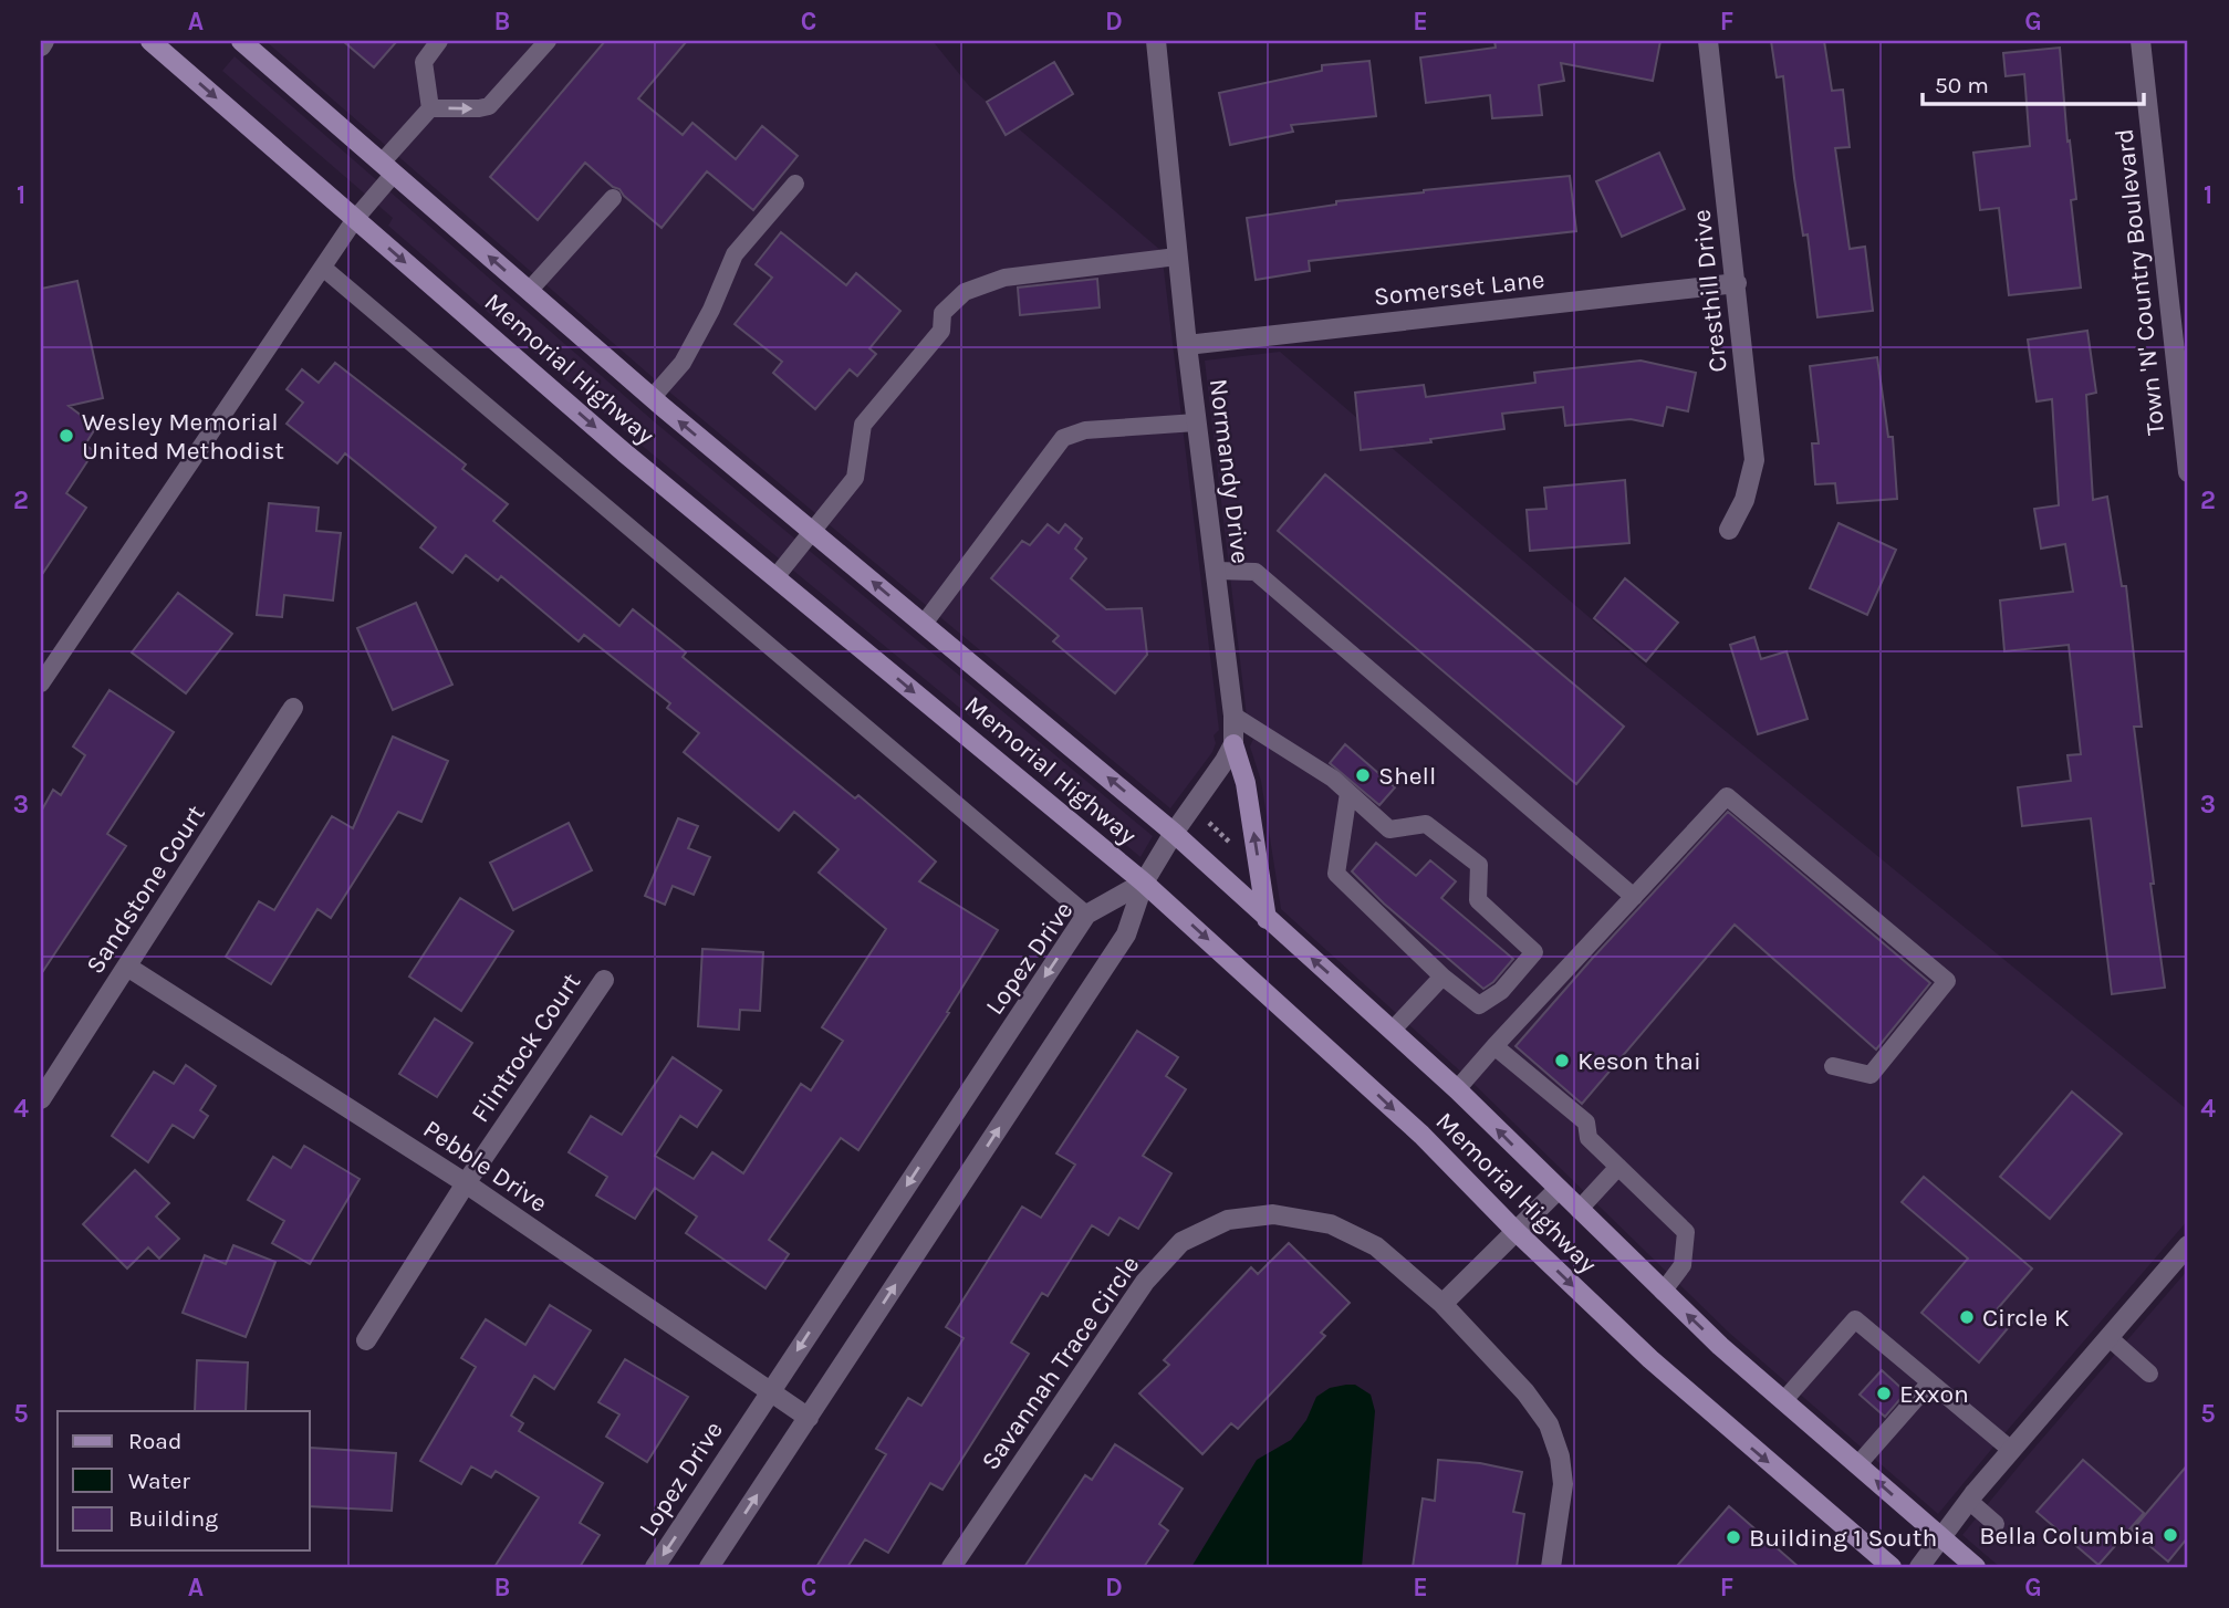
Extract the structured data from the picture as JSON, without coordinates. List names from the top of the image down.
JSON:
{
  "streets": {
    "main road": ["Memorial Highway"],
    "street": [
      "Town 'N' Country Boulevard",
      "Somerset Lane",
      "Cresthill Drive",
      "Normandy Drive",
      "Sandstone Court",
      "Lopez Drive",
      "Flintrock Court",
      "Pebble Drive",
      "Savannah Trace Circle"
    ]
  },
  "crossings": [
    ["Somerset Lane", "Cresthill Drive"],
    ["Somerset Lane", "Normandy Drive"],
    ["Memorial Highway", "Normandy Drive"],
    ["Memorial Highway", "Lopez Drive"],
    ["Normandy Drive", "Lopez Drive"],
    ["Sandstone Court", "Pebble Drive"],
    ["Lopez Drive", "Pebble Drive"],
    ["Flintrock Court", "Pebble Drive"]
  ],
  "places": [
    "Wesley Memorial United Methodist",
    "Shell",
    "Keson thai",
    "Circle K",
    "Exxon",
    "Bella Columbia",
    "Building 1 South"
  ],
  "legend": ["Road", "Water", "Building"],
  "scale_bar": "50 m",
  "grid": {
    "columns": [
      "A",
      "B",
      "C",
      "D",
      "E",
      "F",
      "G"
    ],
    "rows": [
      "1",
      "2",
      "3",
      "4",
      "5"
    ]
  }
}
